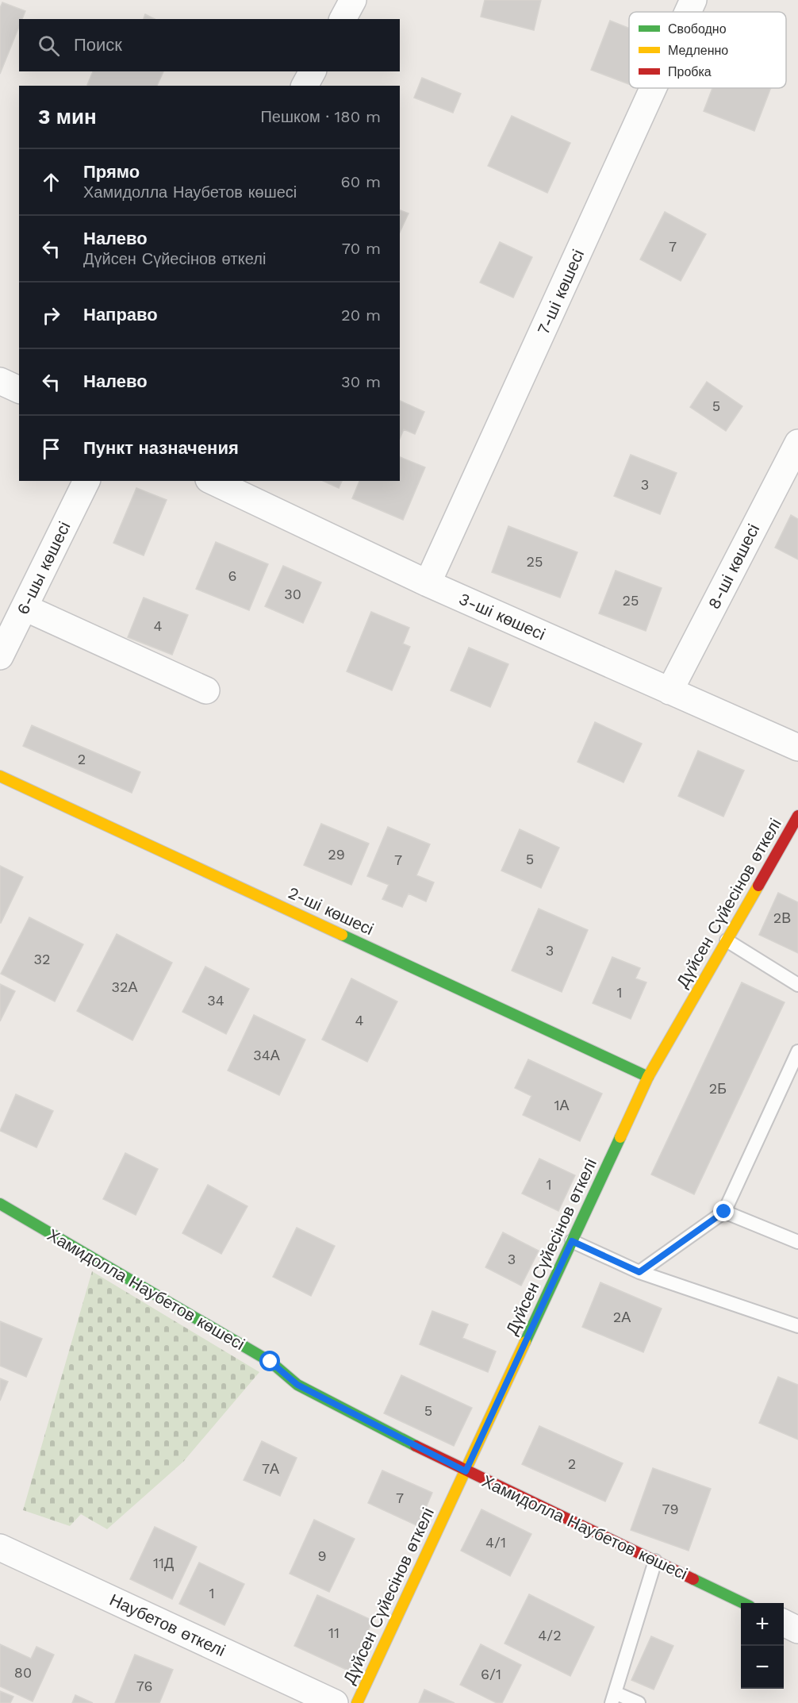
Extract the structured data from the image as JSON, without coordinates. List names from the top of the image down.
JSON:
{
  "streets": {
    "street": [
      "7-ші көшесі",
      "8-ші көшесі",
      "6-шы көшесі",
      "3-ші көшесі",
      "Дүйсен Сүйесінов өткелі",
      "2-ші көшесі",
      "Хамидолла Наубетов көшесі",
      "Наубетов өткелі"
    ]
  },
  "crossings": [
    ["7-ші көшесі", "3-ші көшесі"],
    ["8-ші көшесі", "3-ші көшесі"],
    ["Дүйсен Сүйесінов өткелі", "2-ші көшесі"],
    ["Дүйсен Сүйесінов өткелі", "Хамидолла Наубетов көшесі"]
  ],
  "house_numbers": [
    "7",
    "5",
    "3",
    "25",
    "6",
    "30",
    "25",
    "4",
    "2",
    "29",
    "5",
    "7",
    "2В",
    "3",
    "32",
    "32А",
    "1",
    "34",
    "4",
    "34А",
    "2Б",
    "1А",
    "1",
    "3",
    "2А",
    "5",
    "2",
    "7А",
    "7",
    "79",
    "4/1",
    "9",
    "11Д",
    "1",
    "11",
    "4/2",
    "80",
    "6/1",
    "76"
  ],
  "legend": ["Свободно", "Медленно", "Пробка"],
  "page": {
    "search": "Поиск",
    "heading": ["3 мин", "Пешком · 180 m"],
    "list": [
      ["Прямо", "Хамидолла Наубетов көшесі", "60 m"],
      ["Налево", "Дүйсен Сүйесінов өткелі", "70 m"],
      ["Направо", "20 m"],
      ["Налево", "30 m"],
      "Пункт назначения"
    ],
    "map_buttons": ["+", "−"]
  }
}
